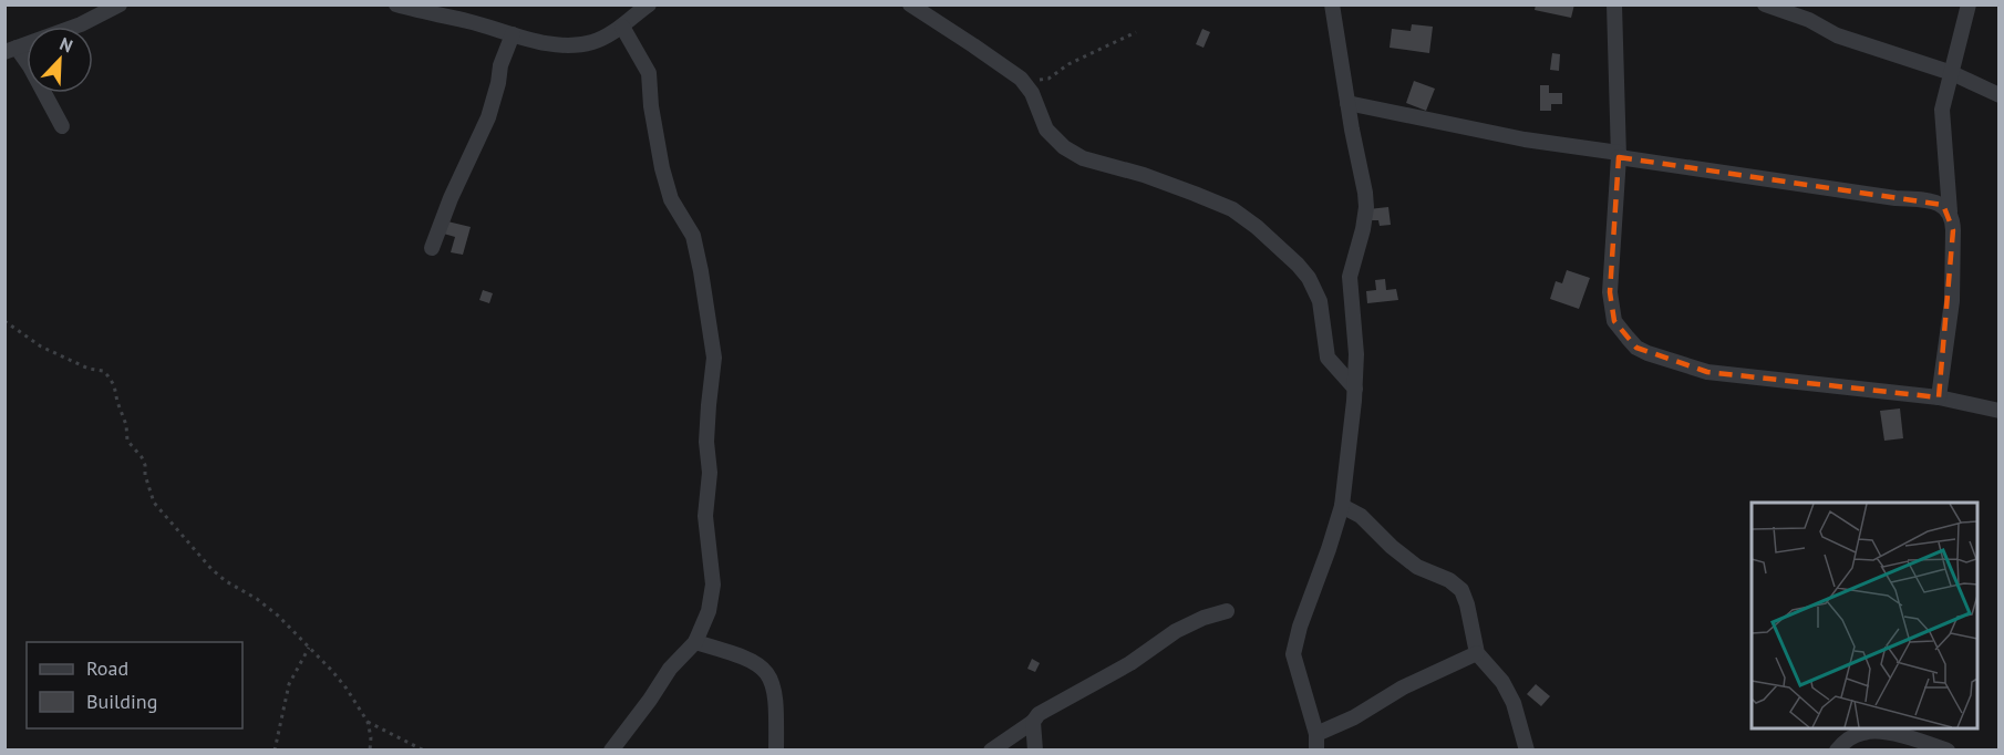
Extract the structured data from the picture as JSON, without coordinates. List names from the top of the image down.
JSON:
{
  "legend": ["Road", "Building"],
  "north": "top right"
}
